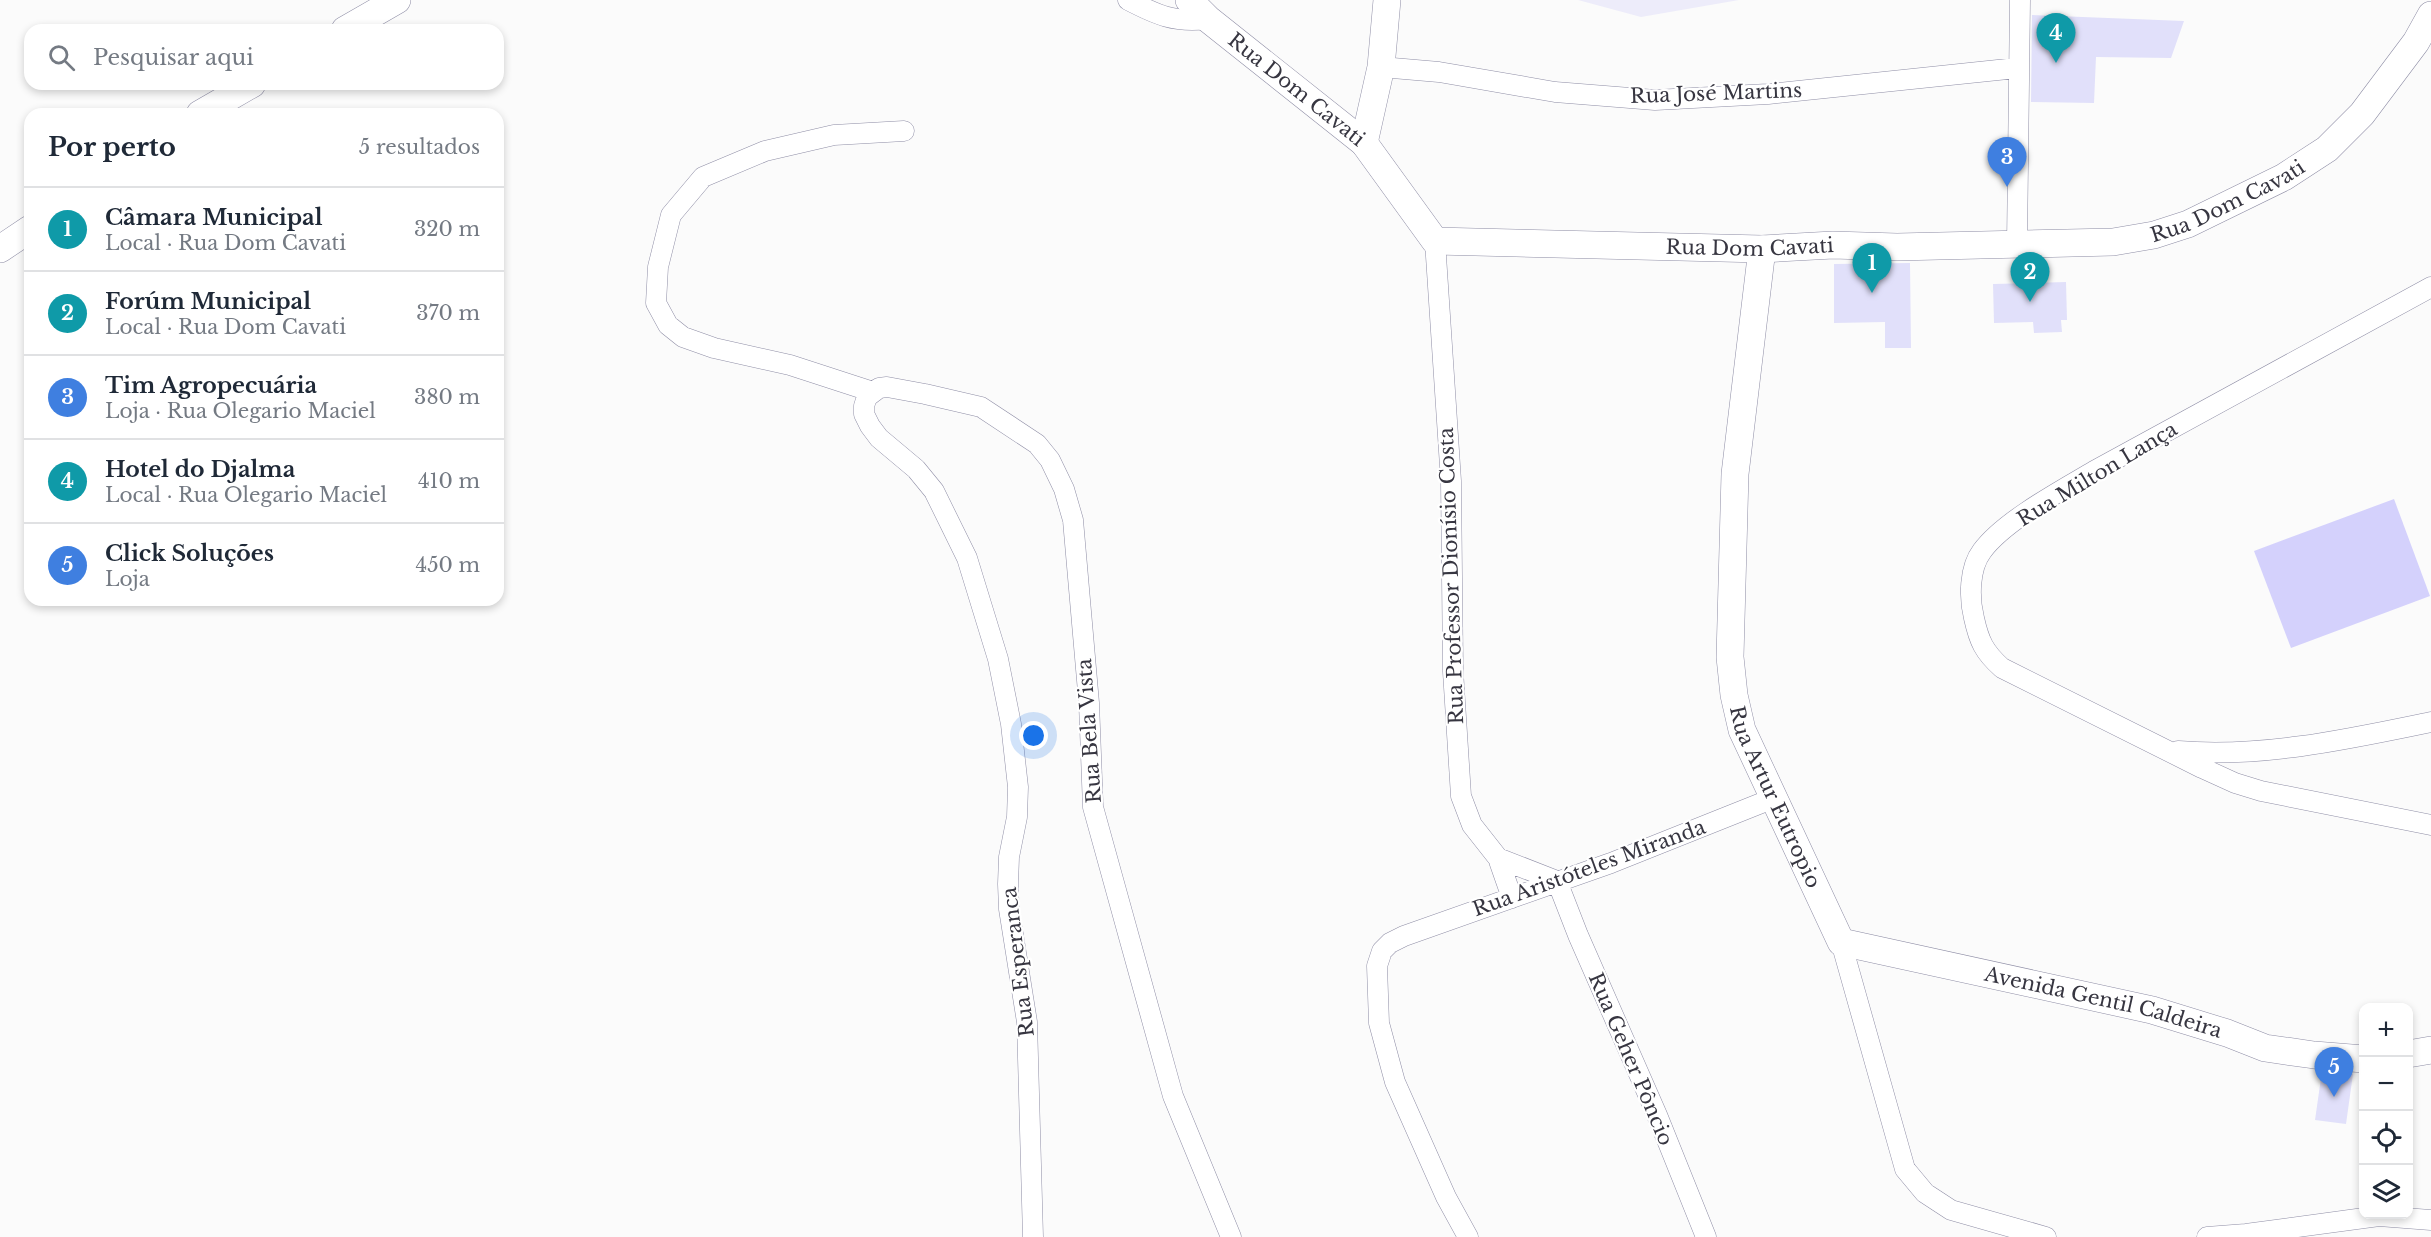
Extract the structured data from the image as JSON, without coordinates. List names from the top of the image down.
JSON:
{
  "streets": {
    "main road": ["Rua Dom Cavati", "Rua Artur Eutropio", "Avenida Gentil Caldeira"],
    "street": [
      "Rua José Martins",
      "Rua Milton Lança",
      "Rua Professor Dionísio Costa",
      "Rua Bela Vista",
      "Rua Aristóteles Miranda",
      "Rua Esperanca",
      "Rua Geher Pôncio"
    ]
  },
  "crossings": [
    ["Rua Dom Cavati", "Rua Professor Dionísio Costa"],
    ["Rua Dom Cavati", "Rua Artur Eutropio"],
    ["Rua Professor Dionísio Costa", "Rua Aristóteles Miranda"],
    ["Rua Bela Vista", "Rua Esperanca"],
    ["Rua Artur Eutropio", "Rua Aristóteles Miranda"],
    ["Rua Artur Eutropio", "Avenida Gentil Caldeira"],
    ["Rua Aristóteles Miranda", "Rua Geher Pôncio"]
  ],
  "page": {
    "pins": [
      "4",
      "3",
      "1",
      "2",
      "5"
    ],
    "search": "Pesquisar aqui",
    "heading": ["Por perto", "5 resultados"],
    "list": [
      {
        "mark": "1",
        "name": "Câmara Municipal",
        "note": "Local · Rua Dom Cavati",
        "value": "320 m"
      },
      {
        "mark": "2",
        "name": "Forúm Municipal",
        "note": "Local · Rua Dom Cavati",
        "value": "370 m"
      },
      {
        "mark": "3",
        "name": "Tim Agropecuária",
        "note": "Loja · Rua Olegario Maciel",
        "value": "380 m"
      },
      {
        "mark": "4",
        "name": "Hotel do Djalma",
        "note": "Local · Rua Olegario Maciel",
        "value": "410 m"
      },
      {
        "mark": "5",
        "name": "Click Soluções",
        "note": "Loja",
        "value": "450 m"
      }
    ],
    "map_buttons": ["+", "−"]
  }
}
